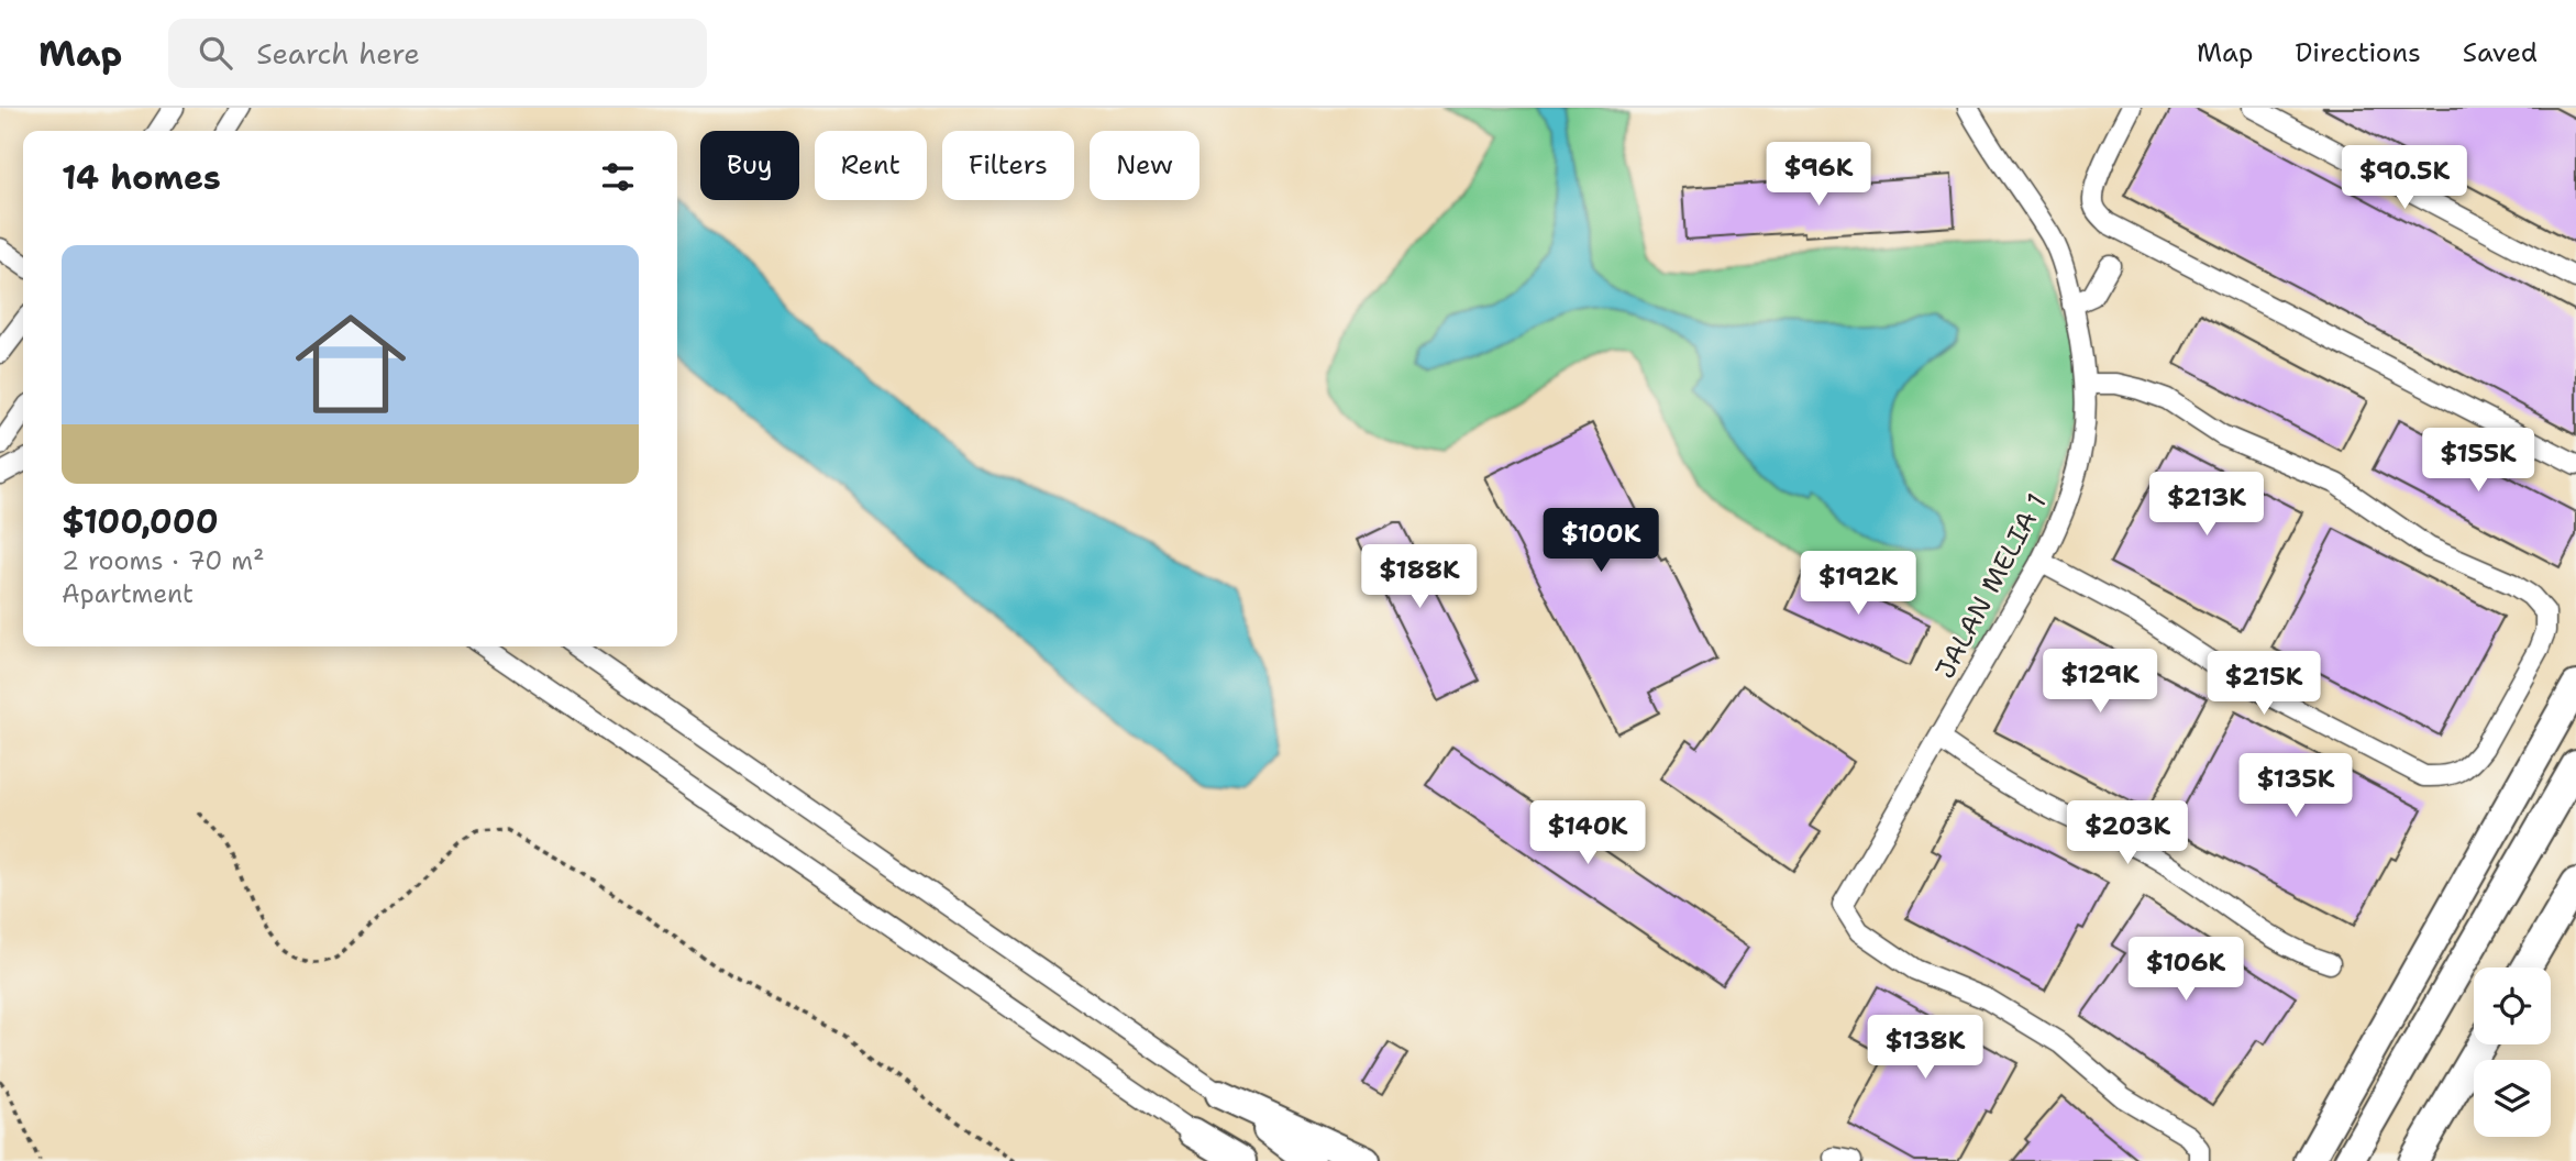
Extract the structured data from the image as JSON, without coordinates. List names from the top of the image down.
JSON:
{
  "streets": {
    "street": ["JALAN MELIA 1"]
  },
  "page": {
    "header": "Map",
    "search": "Search here",
    "nav": ["Map", "Directions", "Saved"],
    "chip": [
      "Buy",
      "Rent",
      "Filters",
      "New"
    ],
    "heading": "14 homes",
    "price": [
      "$96K",
      "$90.5K",
      "$155K",
      "$213K",
      "$100K",
      "$188K",
      "$192K",
      "$129K",
      "$215K",
      "$135K",
      "$140K",
      "$203K",
      "$106K",
      "$138K"
    ],
    "list": [
      {
        "name": "$100,000",
        "note": "2 rooms · 70 m² · Apartment"
      }
    ]
  }
}
